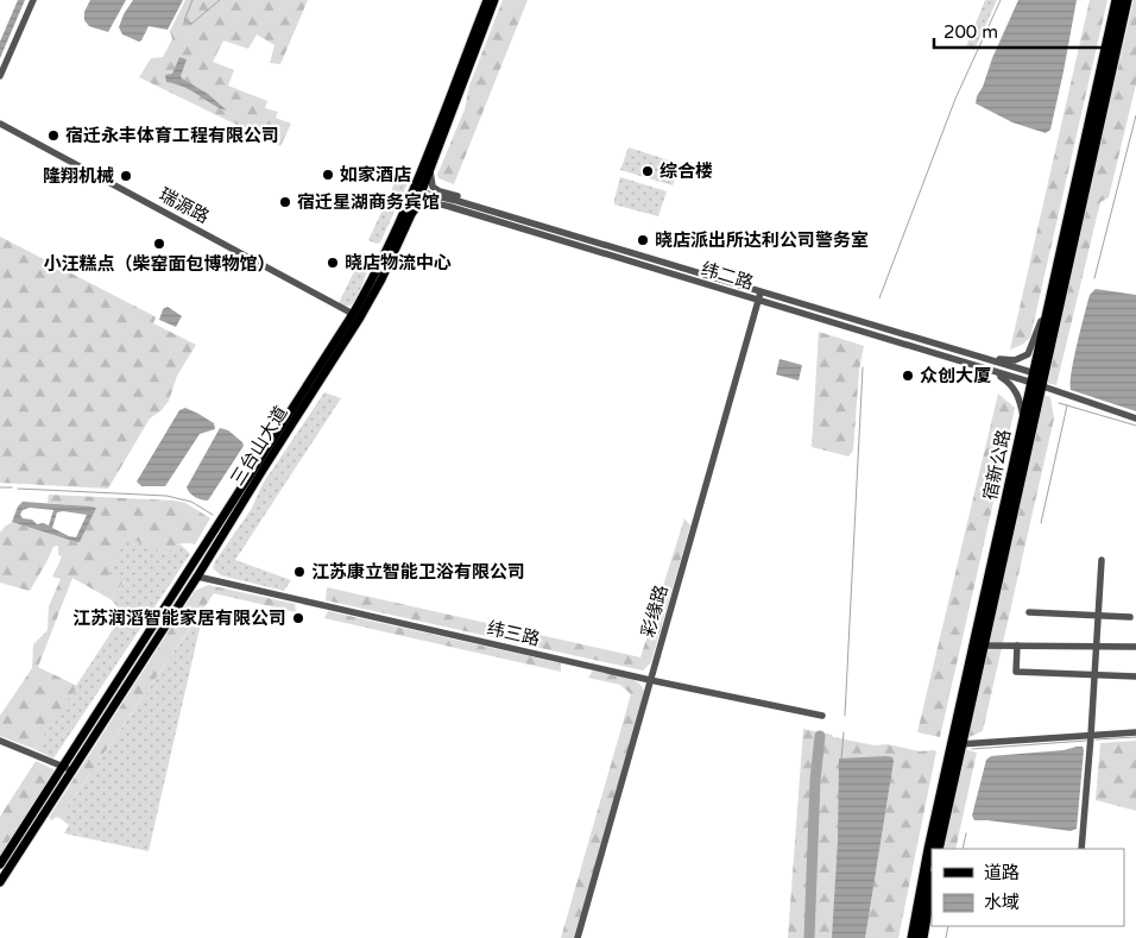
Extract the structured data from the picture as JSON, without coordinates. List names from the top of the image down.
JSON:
{
  "streets": {
    "highway": ["宿新公路"],
    "main road": ["三台山大道"],
    "street": [
      "瑞源路",
      "纬二路",
      "彩缘路",
      "纬三路"
    ]
  },
  "crossings": [
    ["瑞源路", "三台山大道"],
    ["纬二路", "三台山大道"],
    ["纬二路", "宿新公路"],
    ["纬二路", "彩缘路"],
    ["三台山大道", "纬三路"],
    ["彩缘路", "纬三路"]
  ],
  "places": [
    "宿迁永丰体育工程有限公司",
    "综合楼",
    "如家酒店",
    "隆翔机械",
    "宿迁星湖商务宾馆",
    "晓店派出所达利公司警务室",
    "小汪糕点（柴窑面包博物馆）",
    "晓店物流中心",
    "众创大厦",
    "江苏康立智能卫浴有限公司",
    "江苏润滔智能家居有限公司"
  ],
  "legend": ["道路", "水域"],
  "scale_bar": "200 m"
}
